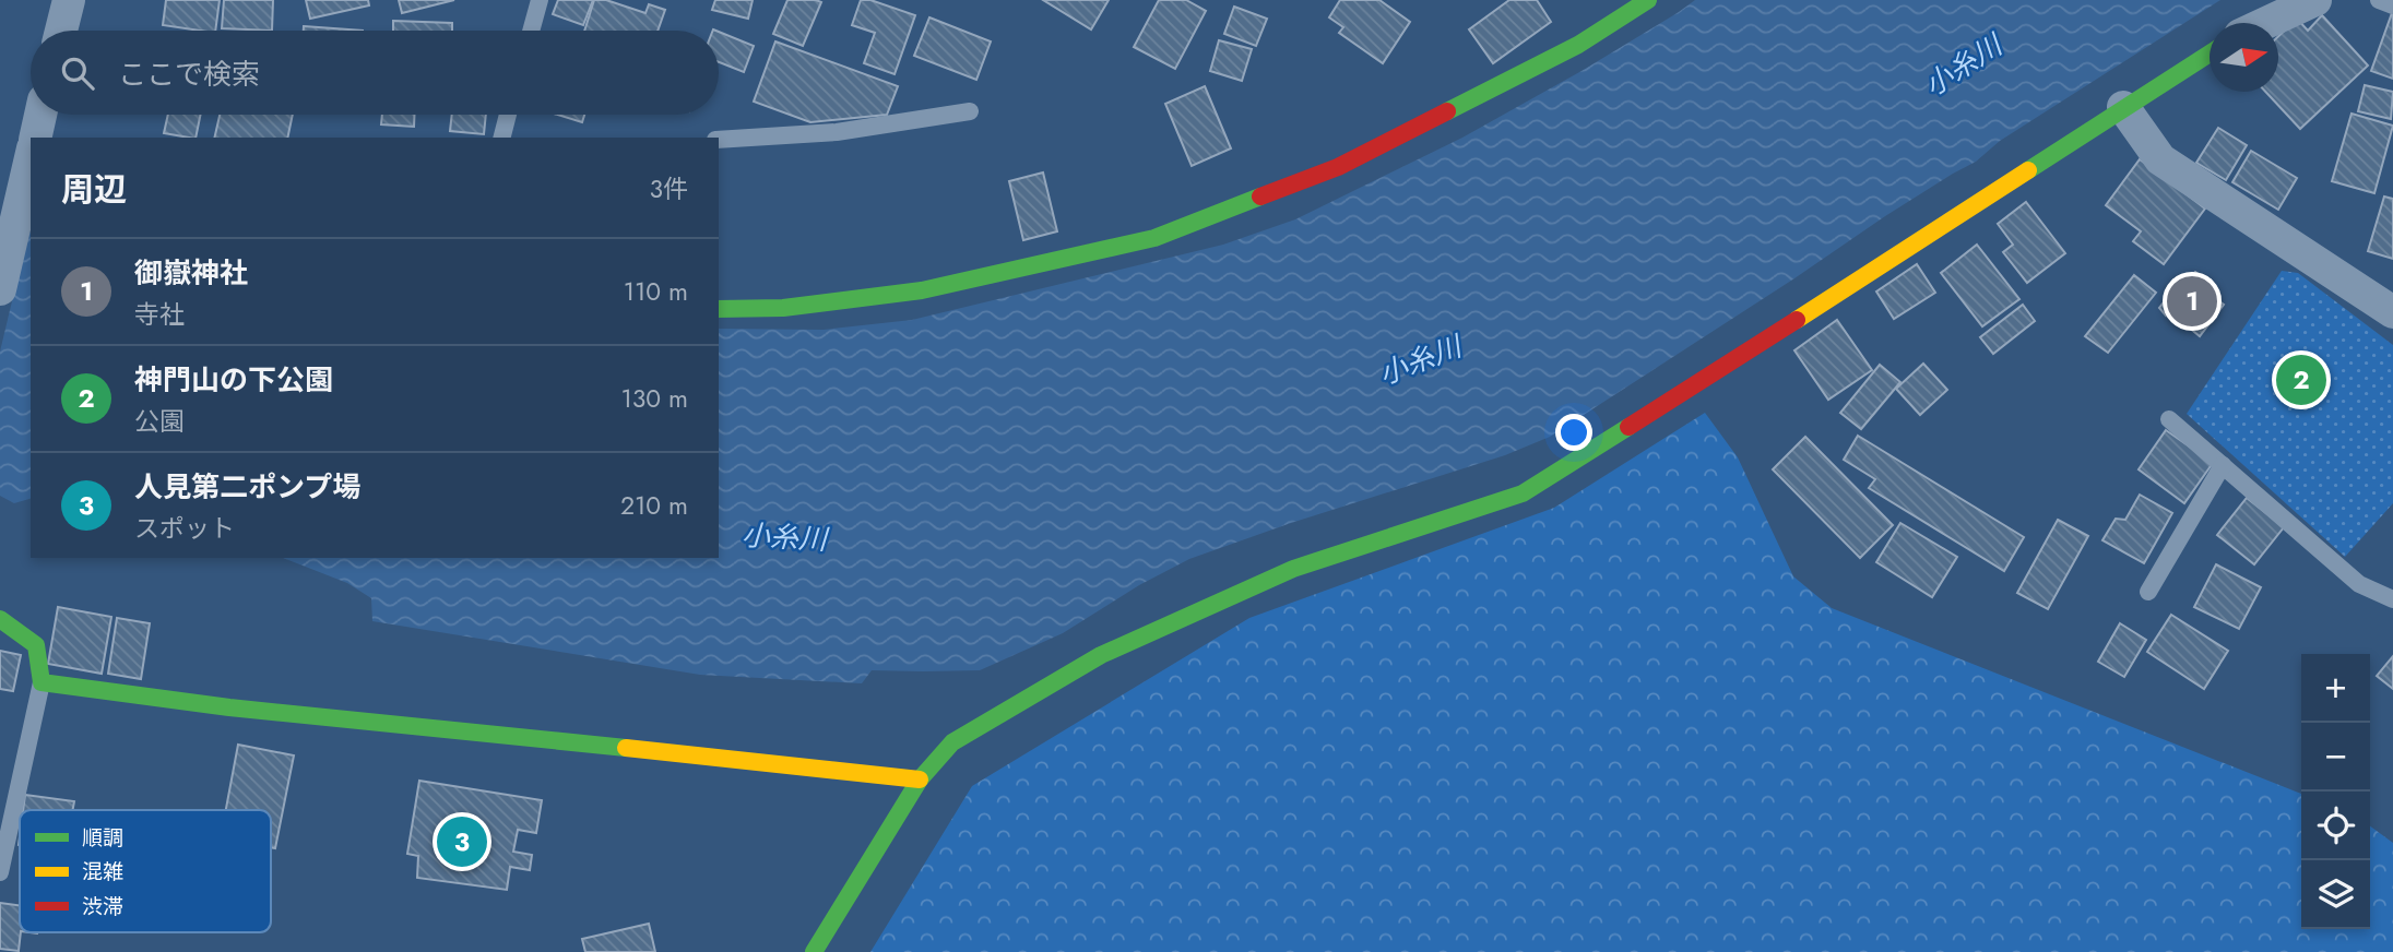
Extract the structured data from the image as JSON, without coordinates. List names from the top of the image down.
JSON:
{
  "water": ["小糸川"],
  "legend": ["順調", "混雑", "渋滞"],
  "north": "right",
  "page": {
    "search": "ここで検索",
    "heading": ["周辺", "3件"],
    "list": [
      {
        "mark": "1",
        "name": "御嶽神社",
        "note": "寺社",
        "value": "110 m"
      },
      {
        "mark": "2",
        "name": "神門山の下公園",
        "note": "公園",
        "value": "130 m"
      },
      {
        "mark": "3",
        "name": "人見第二ポンプ場",
        "note": "スポット",
        "value": "210 m"
      }
    ],
    "pins": ["1", "2", "3"],
    "map_buttons": ["+", "−"]
  }
}
